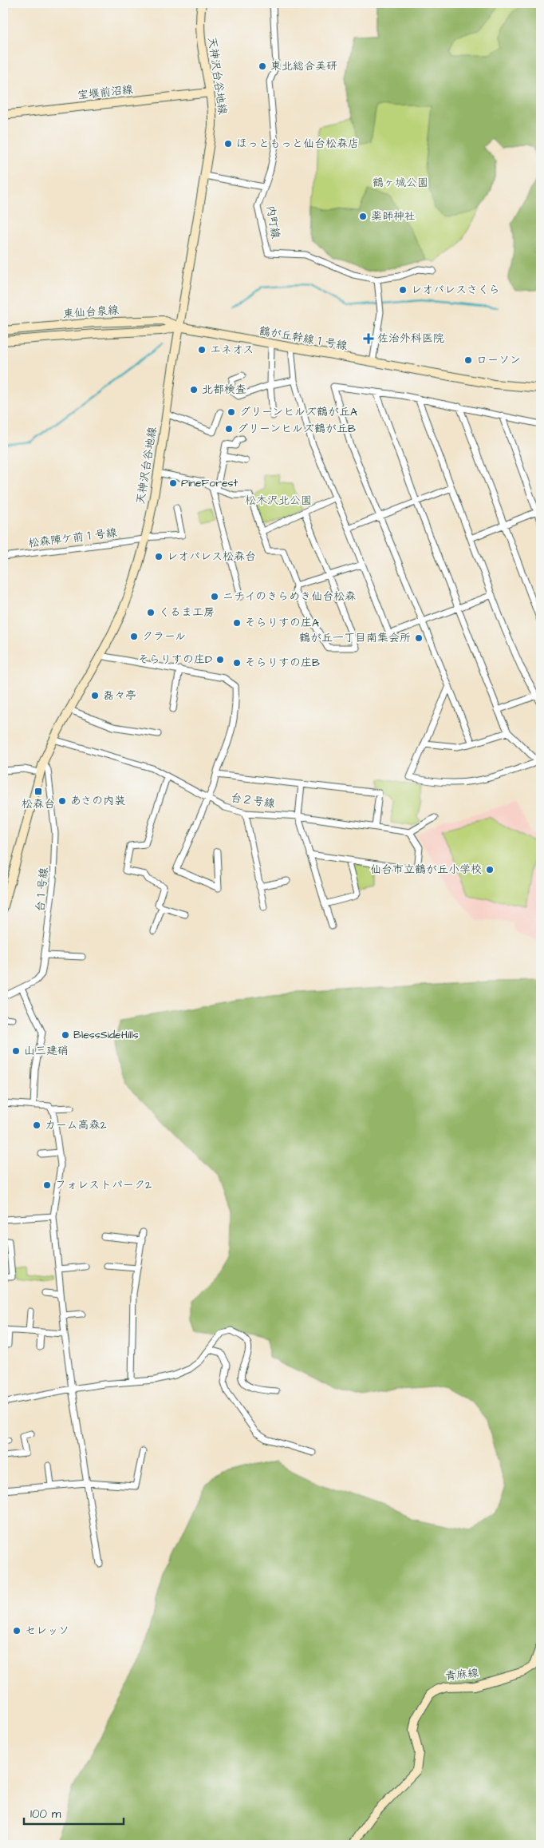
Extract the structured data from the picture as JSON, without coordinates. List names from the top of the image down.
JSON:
{
  "streets": {
    "street": [
      "天神沢台谷地線",
      "宝堰前沼線",
      "内町線",
      "東仙台泉線",
      "鶴が丘幹線１号線",
      "松森陣ケ前１号線",
      "台２号線",
      "台１号線",
      "青麻線"
    ]
  },
  "crossings": [
    ["天神沢台谷地線", "宝堰前沼線"],
    ["天神沢台谷地線", "東仙台泉線"],
    ["天神沢台谷地線", "鶴が丘幹線１号線"],
    ["天神沢台谷地線", "松森陣ケ前１号線"],
    ["天神沢台谷地線", "台２号線"],
    ["天神沢台谷地線", "台１号線"],
    ["東仙台泉線", "鶴が丘幹線１号線"]
  ],
  "parks": ["鶴ヶ城公園", "松木沢北公園"],
  "places": {
    "other": [
      "東北総合美研",
      "ほっともっと仙台松森店",
      "薬師神社",
      "レオパレスさくら",
      "エネオス",
      "ローソン",
      "北都検査",
      "グリーンヒルズ鶴が丘A",
      "グリーンヒルズ鶴が丘B",
      "PineForest",
      "レオパレス松森台",
      "ニチイのきらめき仙台松森",
      "くるま工房",
      "そらりすの庄A",
      "クラール",
      "鶴が丘一丁目南集会所",
      "そらりすの庄D",
      "そらりすの庄B",
      "磊々亭",
      "あさの内装",
      "仙台市立鶴が丘小学校",
      "BlessSideHills",
      "山三建硝",
      "カーム高森2",
      "フォレストパーク2",
      "セレッソ"
    ],
    "health": ["佐治外科医院"],
    "transit": ["松森台"]
  },
  "scale_bar": "100 m"
}
